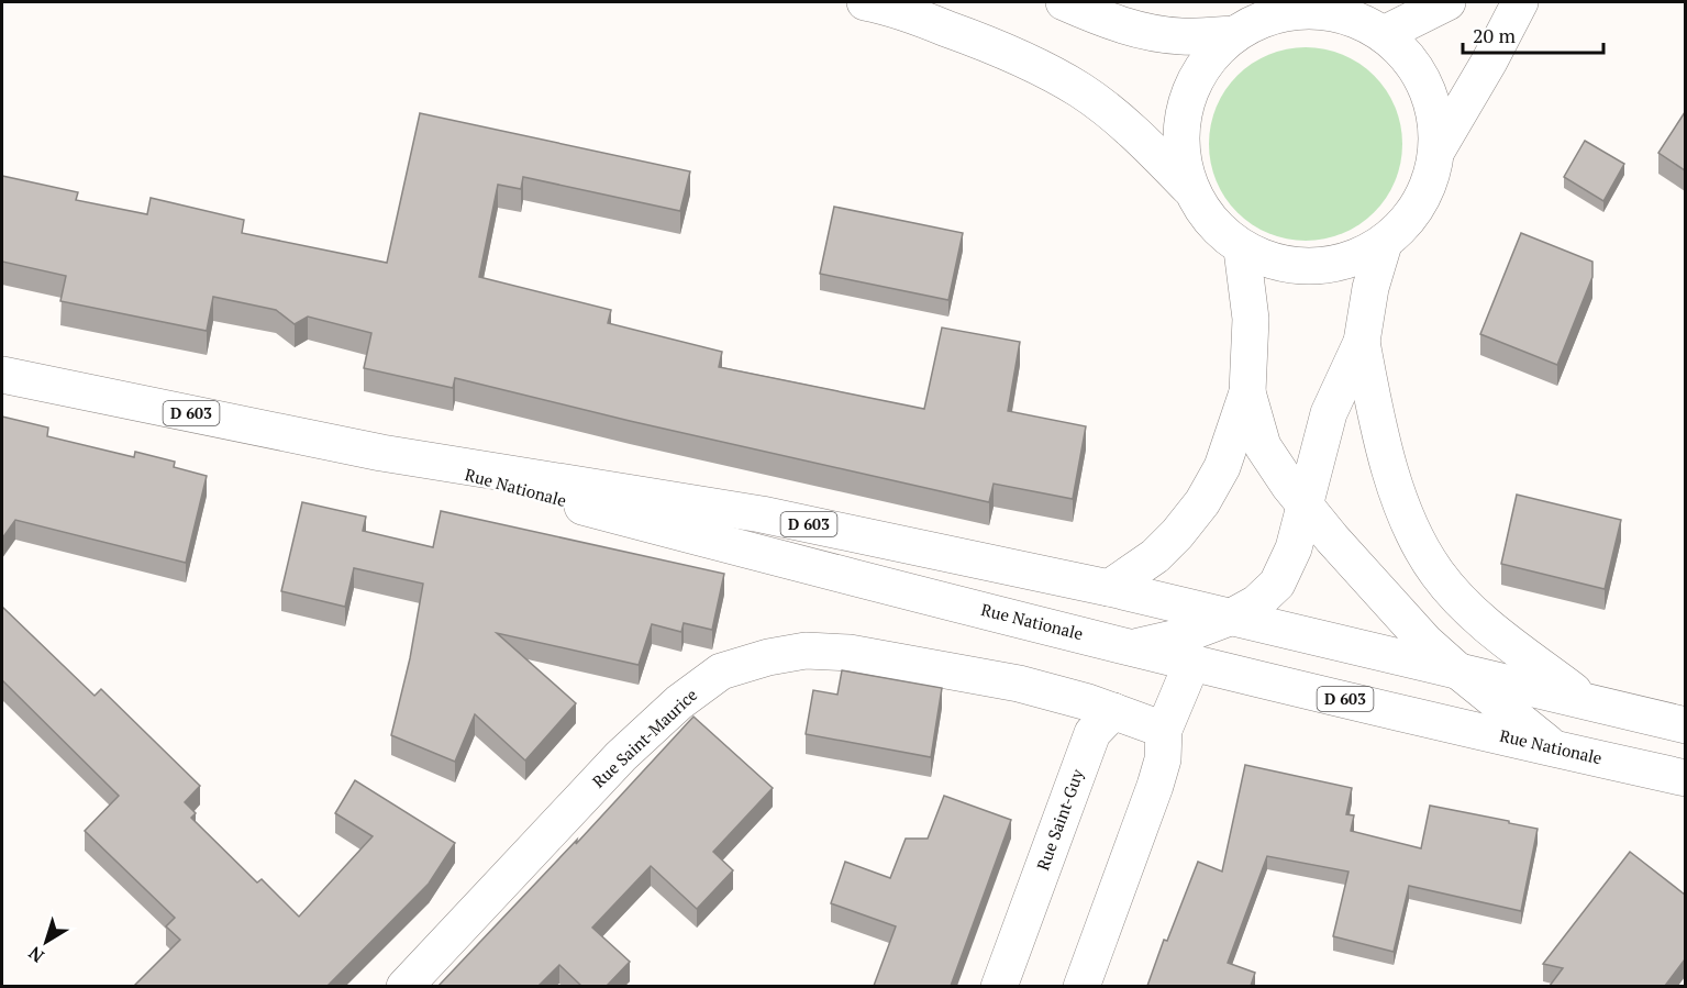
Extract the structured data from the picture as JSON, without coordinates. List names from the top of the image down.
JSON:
{
  "streets": {
    "main road": [
      "D 603",
      "Rue Nationale",
      "Rue Saint-Maurice",
      "Rue Saint-Guy"
    ]
  },
  "crossings": [
    ["Rue Saint-Maurice", "Rue Saint-Guy"]
  ],
  "scale_bar": "20 m",
  "north": "bottom left"
}
